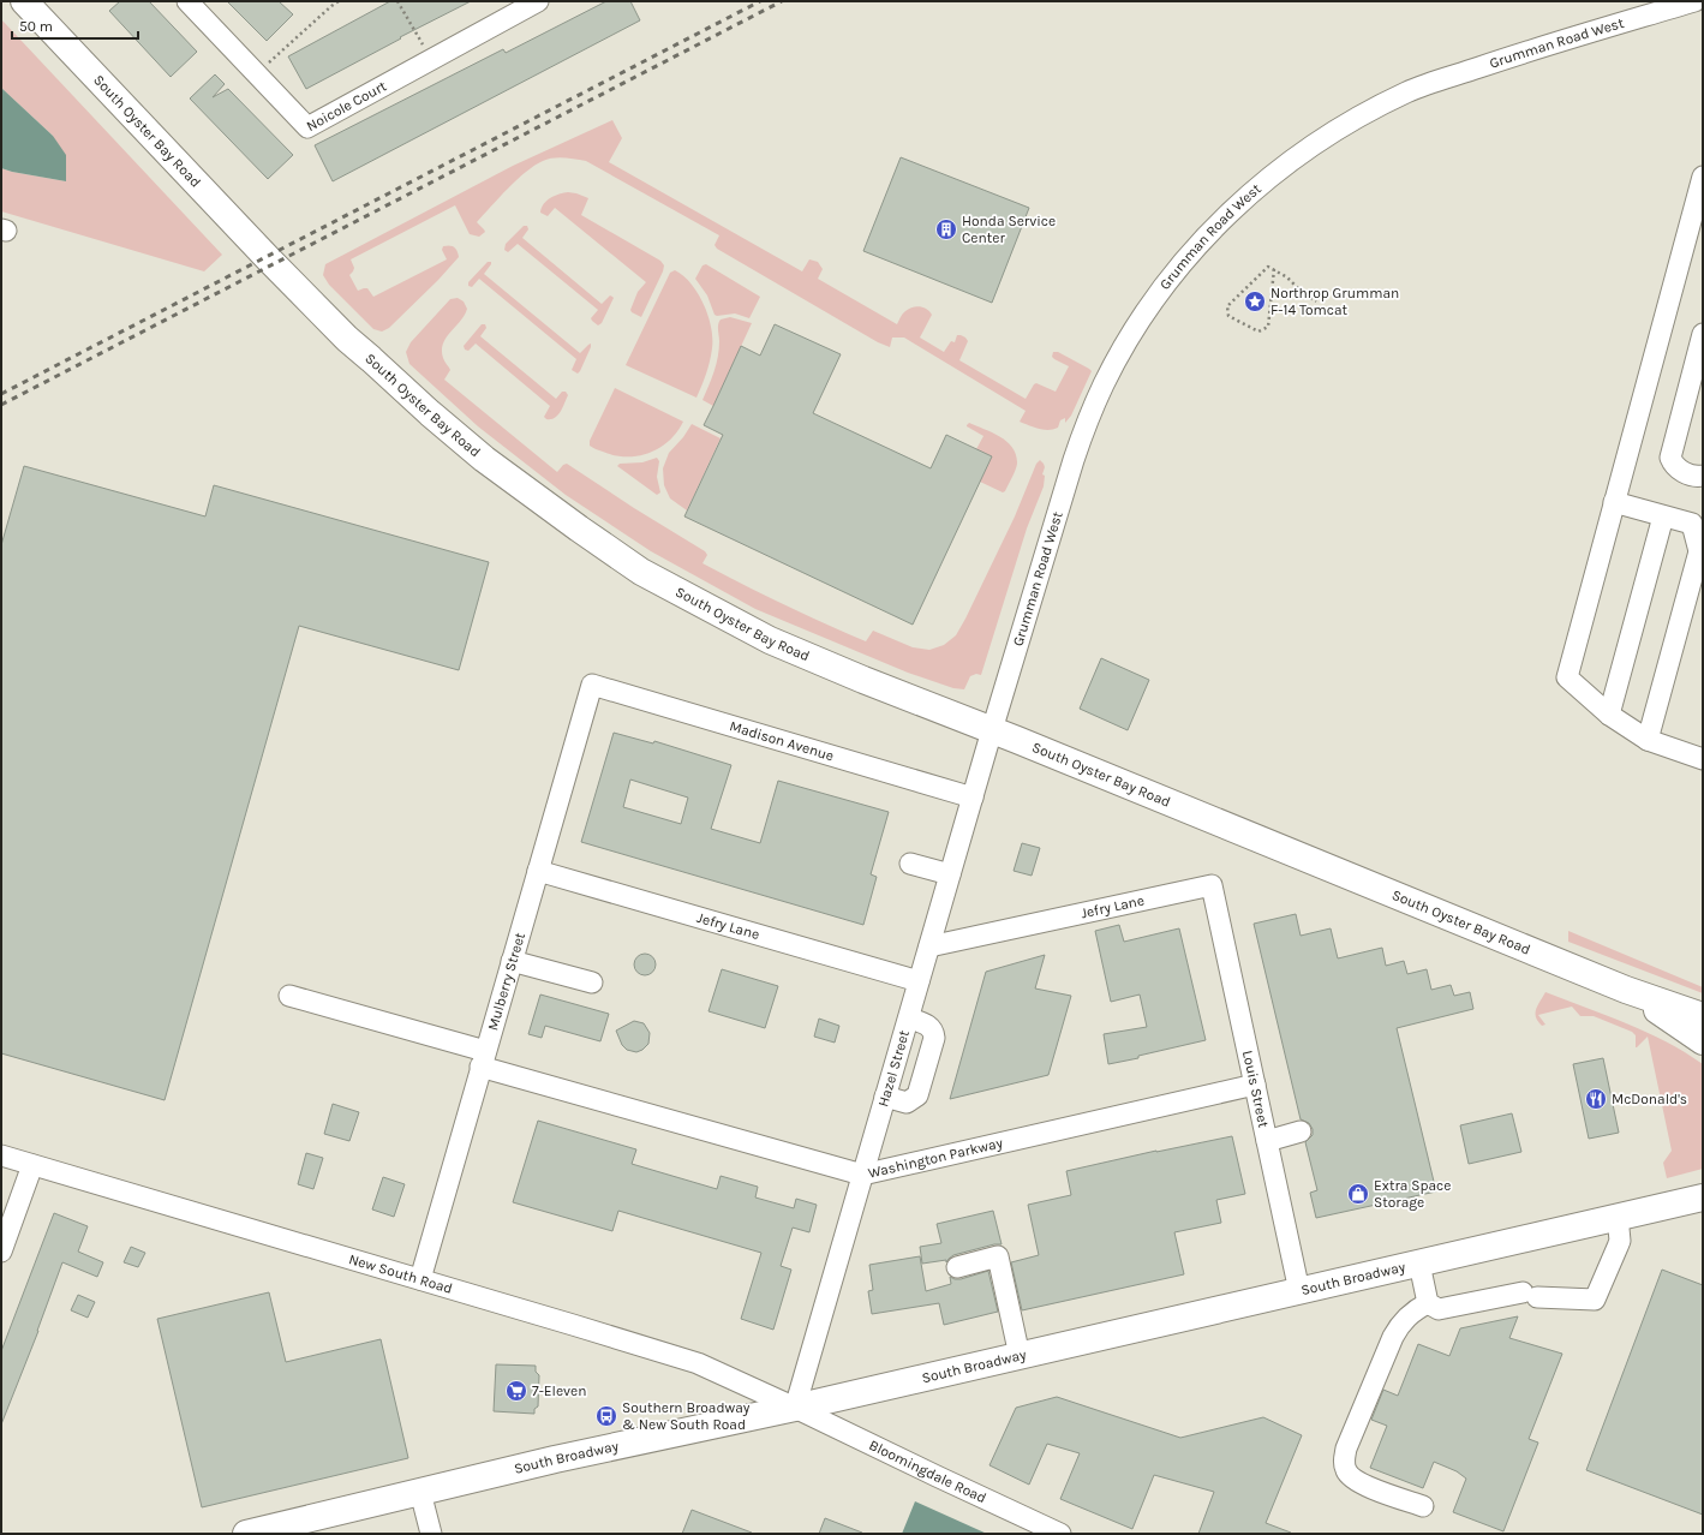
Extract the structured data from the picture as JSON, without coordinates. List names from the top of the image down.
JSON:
{
  "streets": {
    "main road": ["South Oyster Bay Road", "South Broadway"],
    "street": [
      "Grumman Road West",
      "Noicole Court",
      "Madison Avenue",
      "Jefry Lane",
      "Mulberry Street",
      "Hazel Street",
      "Louis Street",
      "Washington Parkway",
      "New South Road",
      "Bloomingdale Road"
    ]
  },
  "crossings": [
    ["Grumman Road West", "South Oyster Bay Road"],
    ["Grumman Road West", "Hazel Street"],
    ["South Oyster Bay Road", "Hazel Street"],
    ["Madison Avenue", "Mulberry Street"],
    ["Madison Avenue", "Hazel Street"],
    ["Jefry Lane", "Mulberry Street"],
    ["Jefry Lane", "Hazel Street"],
    ["Jefry Lane", "Louis Street"],
    ["Mulberry Street", "Washington Parkway"],
    ["Mulberry Street", "New South Road"],
    ["Hazel Street", "Washington Parkway"],
    ["Hazel Street", "New South Road"],
    ["Hazel Street", "South Broadway"],
    ["Hazel Street", "Bloomingdale Road"],
    ["Louis Street", "Washington Parkway"],
    ["Louis Street", "South Broadway"],
    ["New South Road", "South Broadway"],
    ["New South Road", "Bloomingdale Road"],
    ["South Broadway", "Bloomingdale Road"]
  ],
  "places": {
    "building": ["Honda Service Center"],
    "place": ["Northrop Grumman F-14 Tomcat"],
    "restaurant": ["McDonald's"],
    "shop": ["Extra Space Storage"],
    "supermarket": ["7-Eleven"],
    "bus stop": ["Southern Broadway & New South Road"]
  },
  "scale_bar": "50 m"
}
